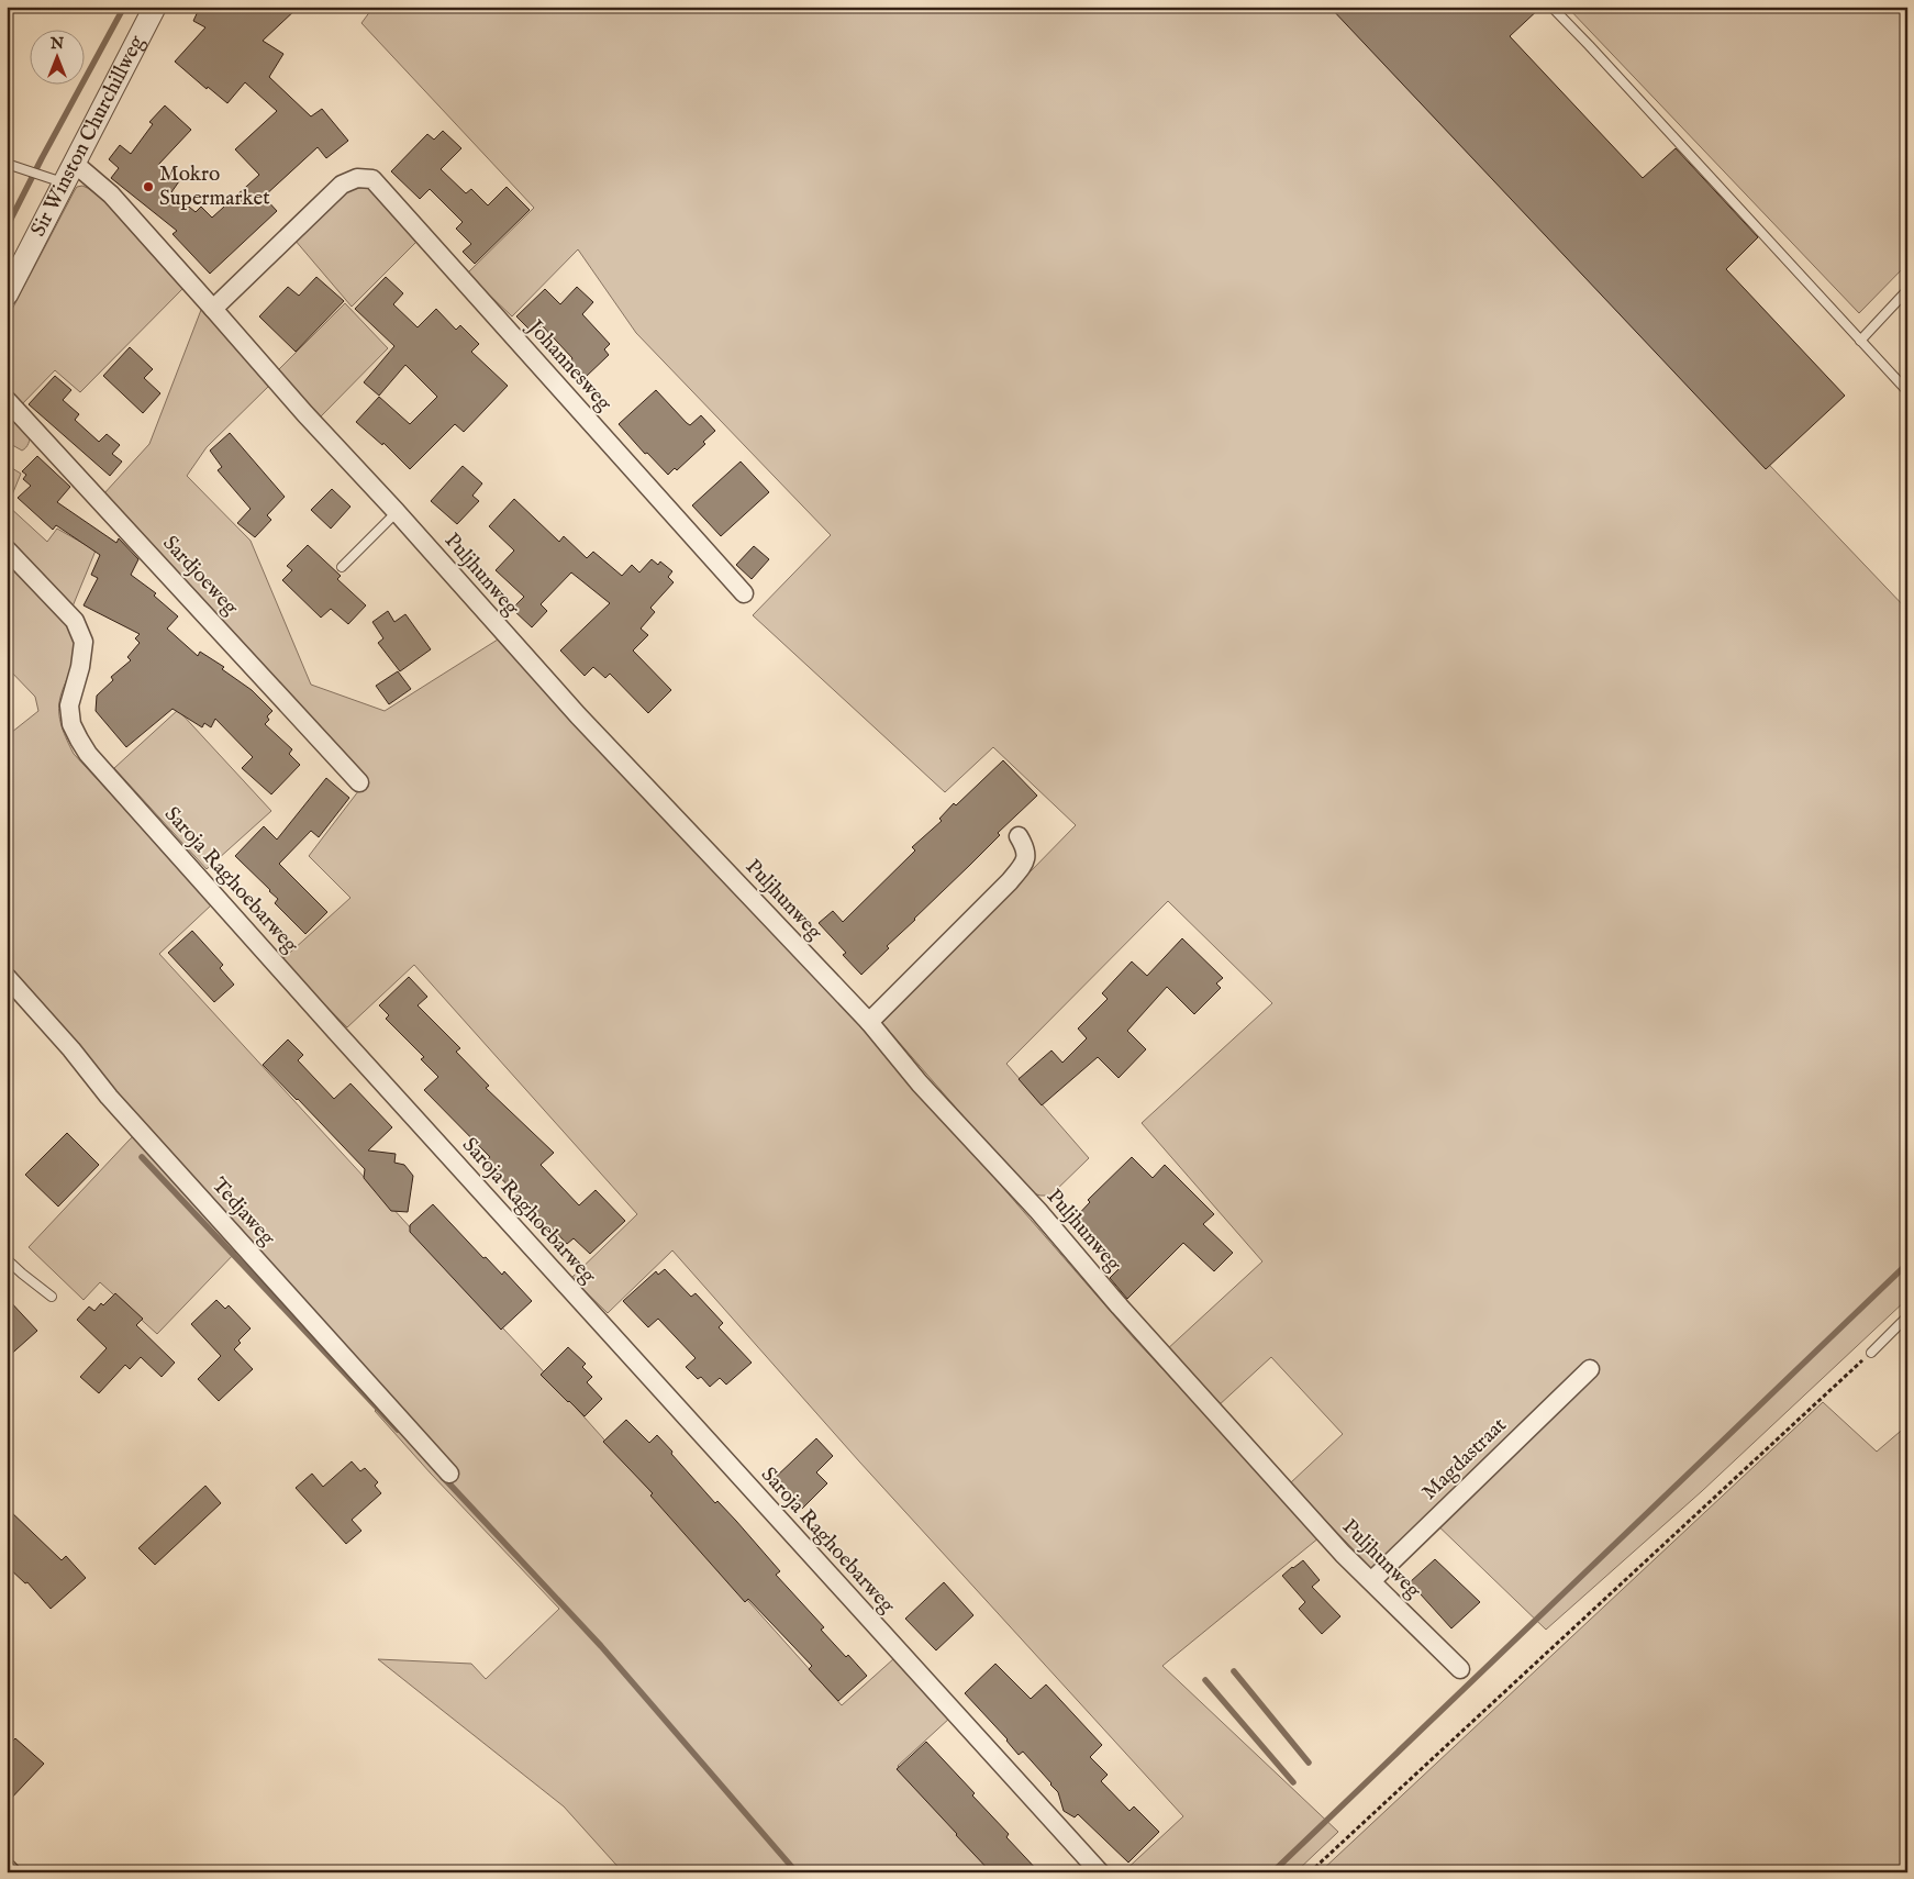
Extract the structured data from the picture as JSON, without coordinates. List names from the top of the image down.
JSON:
{
  "streets": {
    "street": [
      "Sir Winston Churchillweg",
      "Johannesweg",
      "Puljhunweg",
      "Sardjoeweg",
      "Saroja Raghoebarweg",
      "Tedjaweg",
      "Magdastraat"
    ]
  },
  "crossings": [
    ["Sir Winston Churchillweg", "Puljhunweg"],
    ["Johannesweg", "Puljhunweg"],
    ["Puljhunweg", "Magdastraat"]
  ],
  "places": ["Mokro Supermarket"],
  "north": "top"
}
